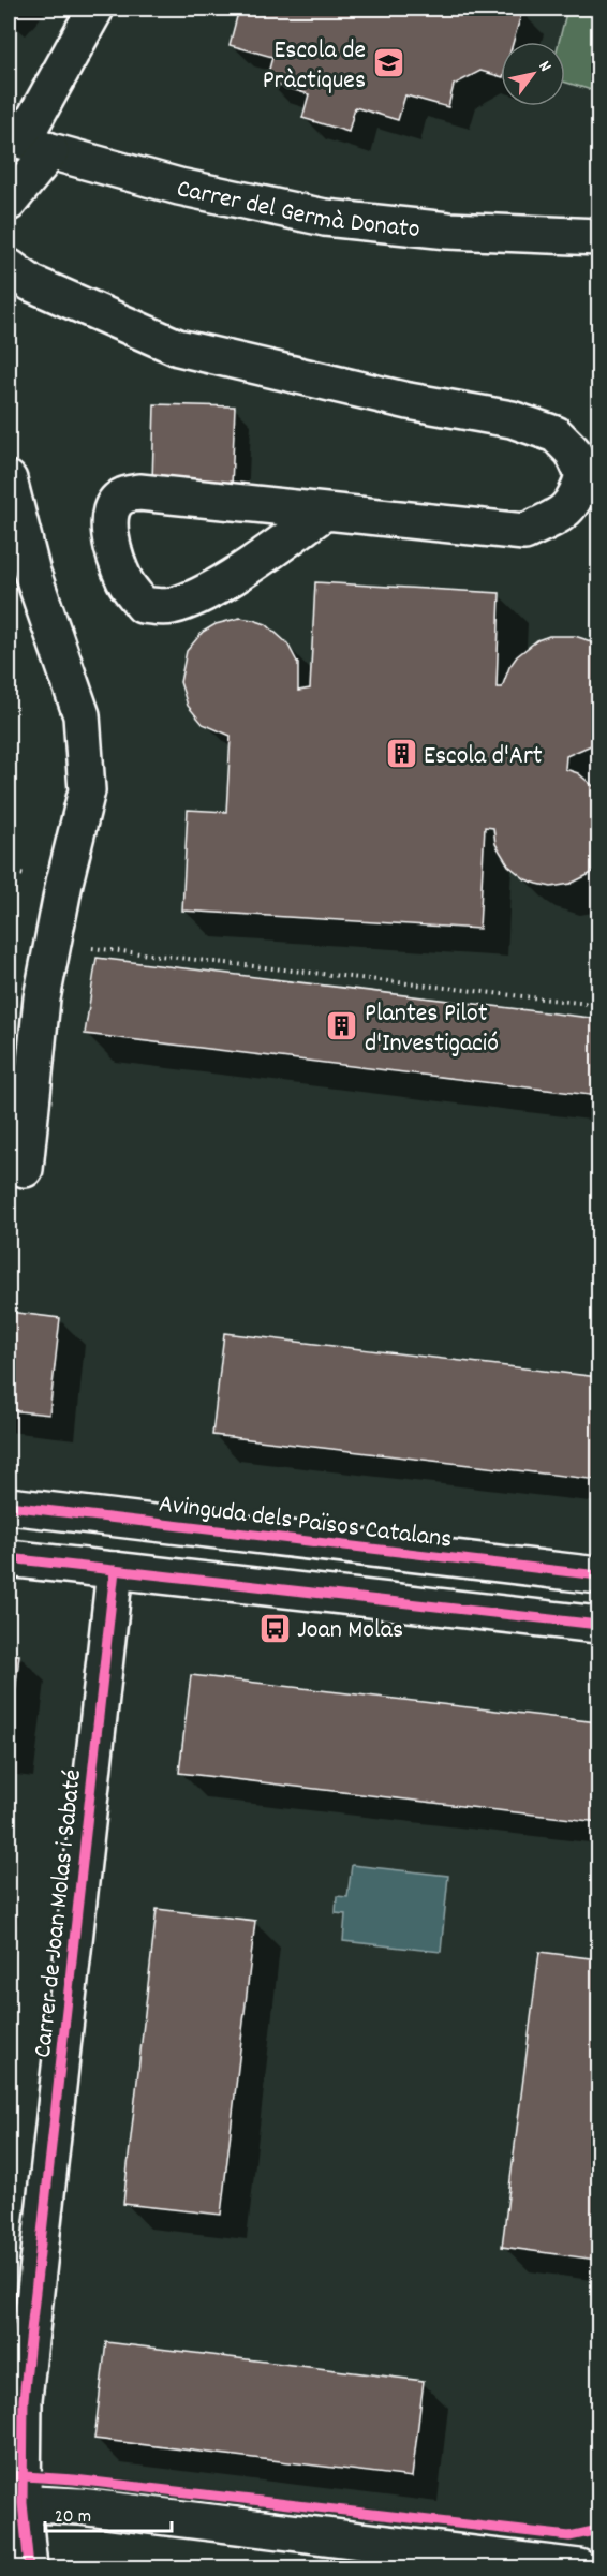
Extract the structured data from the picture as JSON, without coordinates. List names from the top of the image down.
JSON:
{
  "streets": {
    "street": ["Carrer del Germà Donato", "Avinguda dels Països Catalans", "Carrer de Joan Molas i Sabaté"]
  },
  "places": {
    "school or university": ["Escola de Pràctiques"],
    "building": ["Escola d'Art", "Plantes Pilot d'Investigació"],
    "bus stop": ["Joan Molas"]
  },
  "scale_bar": "20 m",
  "north": "top right"
}
